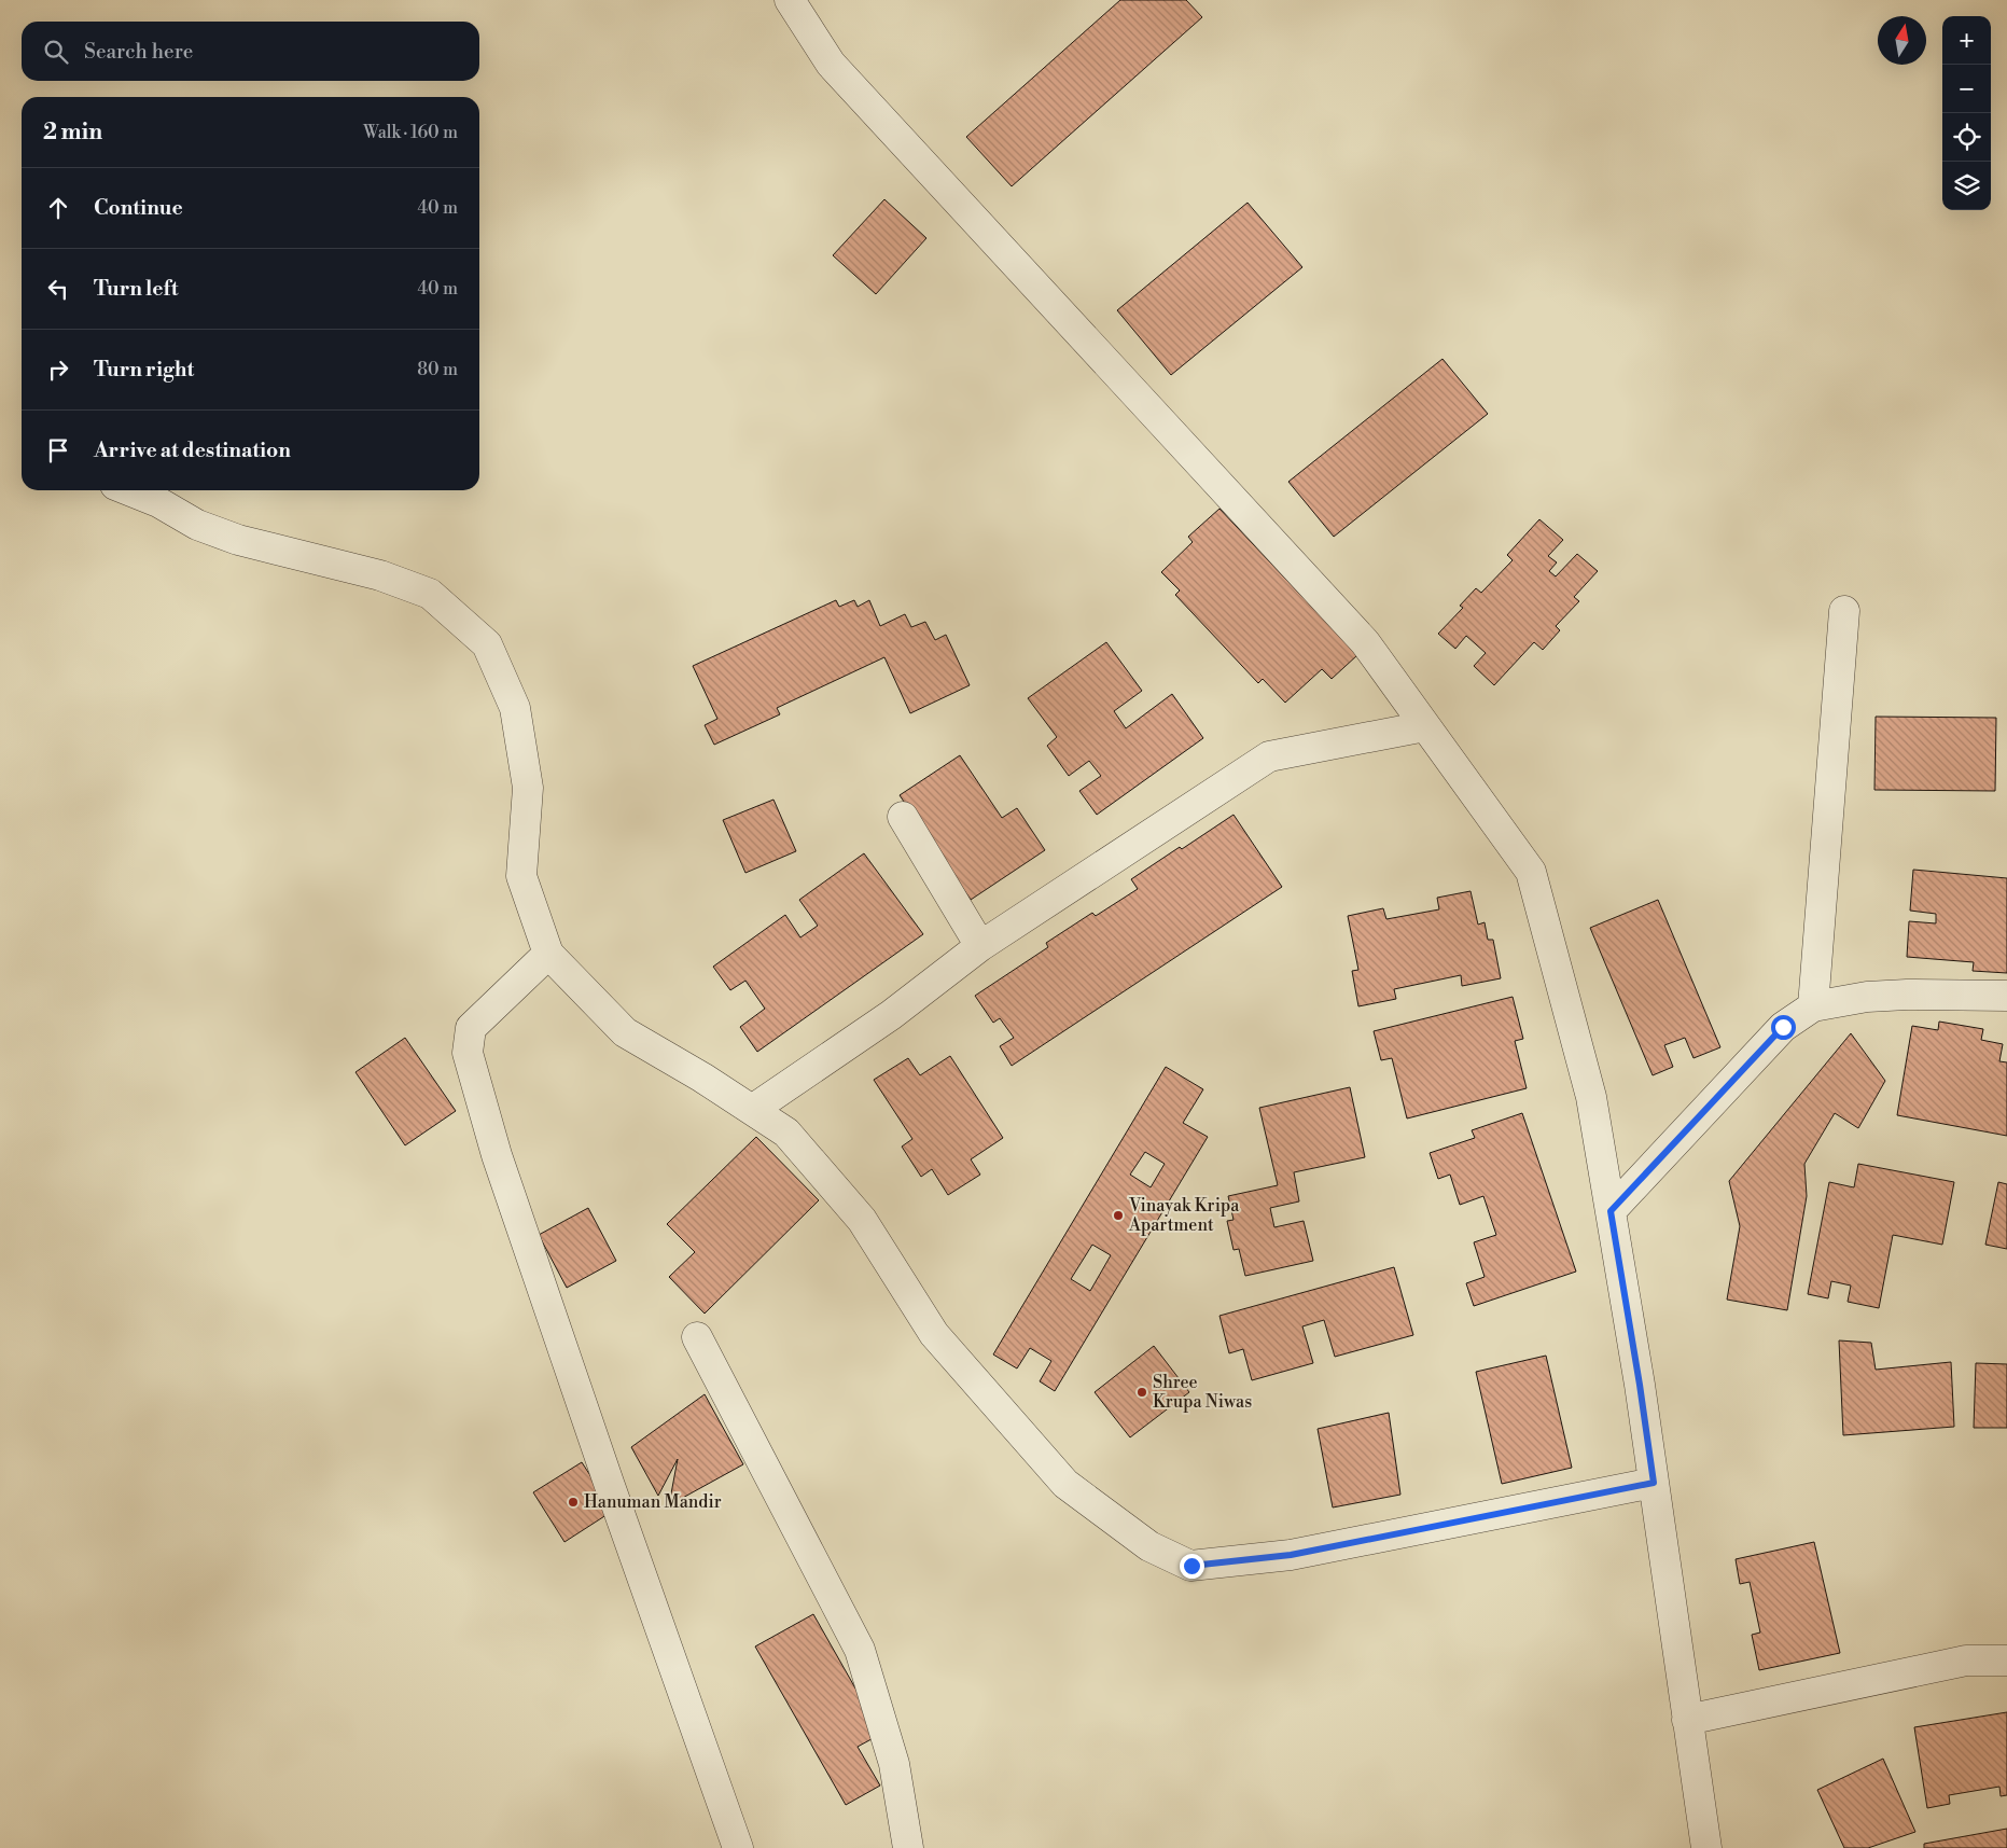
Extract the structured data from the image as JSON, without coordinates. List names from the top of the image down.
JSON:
{
  "places": ["Vinayak Kripa Apartment", "Shree Krupa Niwas", "Hanuman Mandir"],
  "north": "top",
  "page": {
    "map_buttons": ["+", "−"],
    "search": "Search here",
    "heading": ["2 min", "Walk · 160 m"],
    "list": [
      ["Continue", "40 m"],
      ["Turn left", "40 m"],
      ["Turn right", "80 m"],
      "Arrive at destination"
    ]
  }
}
